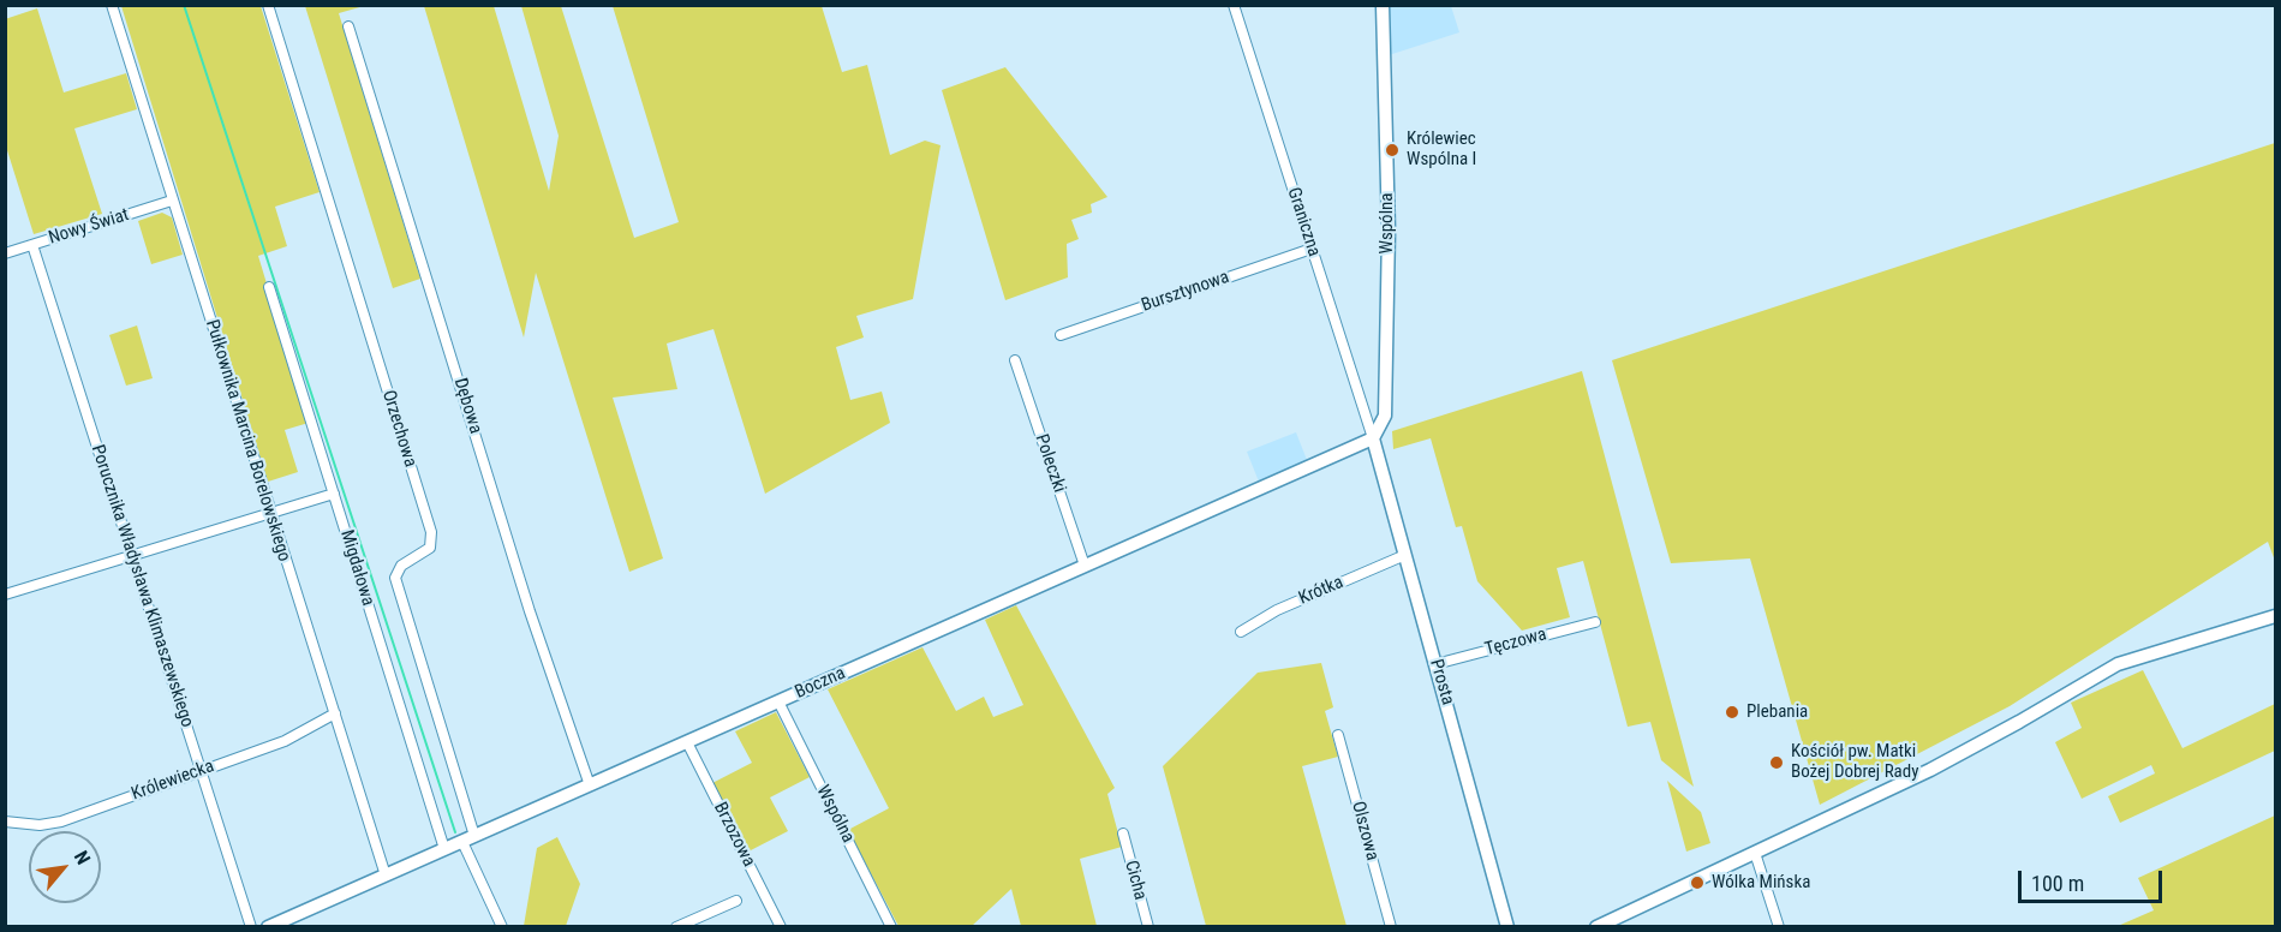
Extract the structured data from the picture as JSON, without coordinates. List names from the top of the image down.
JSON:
{
  "streets": {
    "street": [
      "Graniczna",
      "Wspólna",
      "Nowy Świat",
      "Bursztynowa",
      "Dębowa",
      "Orzechowa",
      "Pułkownika Marcina Borelowskiego",
      "Poleczki",
      "Migdałowa",
      "Porucznika Władysława Klimaszewskiego",
      "Krótka",
      "Tęczowa",
      "Prosta",
      "Boczna",
      "Królewiecka",
      "Olszowa",
      "Brzozowa",
      "Cicha"
    ]
  },
  "crossings": [
    ["Graniczna", "Wspólna"],
    ["Graniczna", "Bursztynowa"],
    ["Graniczna", "Prosta"],
    ["Graniczna", "Boczna"],
    ["Wspólna", "Prosta"],
    ["Wspólna", "Boczna"],
    ["Nowy Świat", "Pułkownika Marcina Borelowskiego"],
    ["Nowy Świat", "Porucznika Władysława Klimaszewskiego"],
    ["Dębowa", "Boczna"],
    ["Orzechowa", "Boczna"],
    ["Pułkownika Marcina Borelowskiego", "Boczna"],
    ["Pułkownika Marcina Borelowskiego", "Królewiecka"],
    ["Poleczki", "Boczna"],
    ["Migdałowa", "Boczna"],
    ["Porucznika Władysława Klimaszewskiego", "Królewiecka"],
    ["Krótka", "Prosta"],
    ["Tęczowa", "Prosta"],
    ["Prosta", "Boczna"],
    ["Boczna", "Brzozowa"]
  ],
  "places": [
    "Królewiec Wspólna I",
    "Plebania",
    "Kościół pw. Matki Bożej Dobrej Rady",
    "Wólka Mińska"
  ],
  "scale_bar": "100 m",
  "north": "top right"
}
